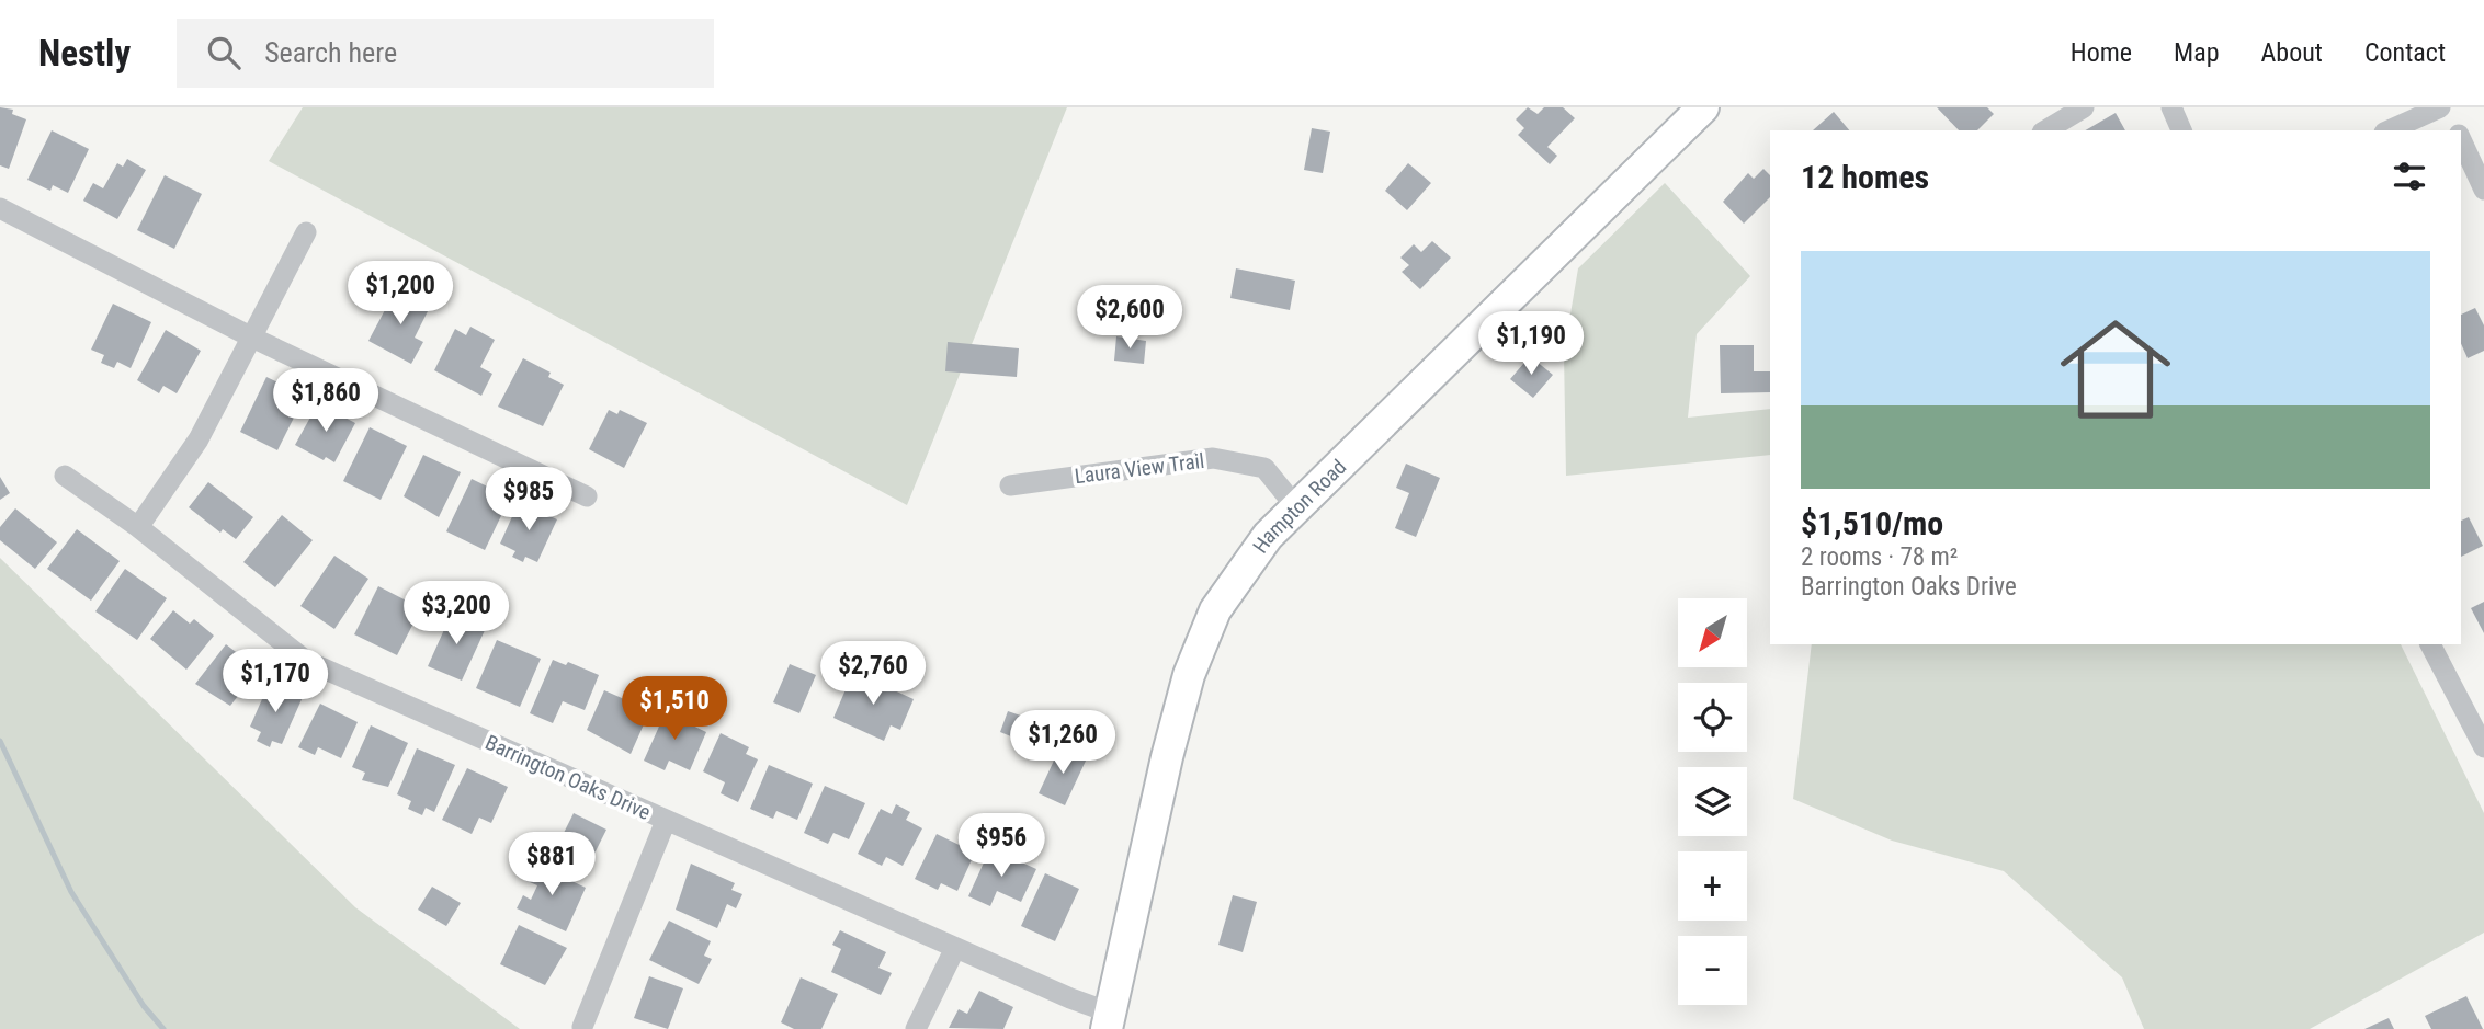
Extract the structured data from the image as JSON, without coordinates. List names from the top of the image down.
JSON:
{
  "streets": {
    "main road": ["Hampton Road"],
    "street": ["Laura View Trail", "Barrington Oaks Drive"]
  },
  "crossings": [
    ["Laura View Trail", "Hampton Road"],
    ["Hampton Road", "Barrington Oaks Drive"]
  ],
  "north": "bottom left",
  "page": {
    "header": "Nestly",
    "search": "Search here",
    "nav": [
      "Home",
      "Map",
      "About",
      "Contact"
    ],
    "heading": "12 homes",
    "list": [
      {
        "name": "$1,510/mo",
        "note": "2 rooms · 78 m² · Barrington Oaks Drive"
      }
    ],
    "price": [
      "$1,200",
      "$2,600",
      "$1,190",
      "$1,860",
      "$985",
      "$3,200",
      "$2,760",
      "$1,170",
      "$1,510",
      "$1,260",
      "$956",
      "$881"
    ],
    "map_buttons": ["+", "−"]
  }
}
